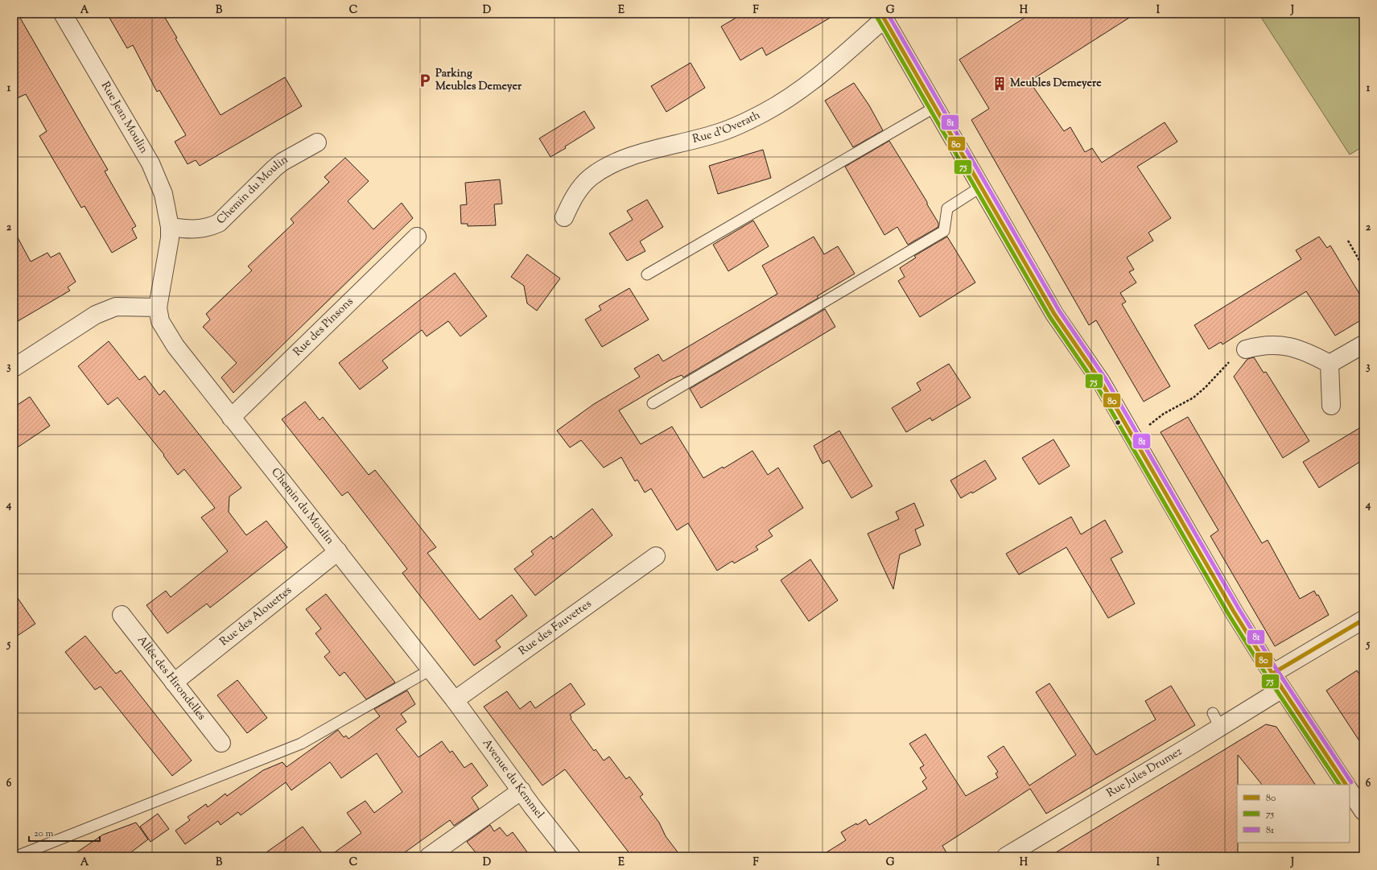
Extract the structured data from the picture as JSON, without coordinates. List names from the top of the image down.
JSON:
{
  "streets": {
    "street": [
      "Rue Jean Moulin",
      "Rue d'Overath",
      "Chemin du Moulin",
      "Rue des Pinsons",
      "Rue des Alouettes",
      "Rue des Fauvettes",
      "Allée des Hirondelles",
      "Rue Jules Drumez",
      "Avenue du Kemmel"
    ]
  },
  "crossings": [
    ["Rue Jean Moulin", "Chemin du Moulin"],
    ["Chemin du Moulin", "Rue des Pinsons"],
    ["Chemin du Moulin", "Rue des Alouettes"],
    ["Chemin du Moulin", "Rue des Fauvettes"],
    ["Chemin du Moulin", "Avenue du Kemmel"],
    ["Rue des Alouettes", "Allée des Hirondelles"],
    ["Rue des Fauvettes", "Avenue du Kemmel"]
  ],
  "places": {
    "parking": ["Parking Meubles Demeyer"],
    "building": ["Meubles Demeyere"]
  },
  "lines": ["transit line 80", "transit line 81", "transit line 75"],
  "legend": ["80", "75", "81"],
  "scale_bar": "20 m",
  "grid": {
    "columns": [
      "A",
      "B",
      "C",
      "D",
      "E",
      "F",
      "G",
      "H",
      "I",
      "J"
    ],
    "rows": [
      "1",
      "2",
      "3",
      "4",
      "5",
      "6"
    ]
  }
}
